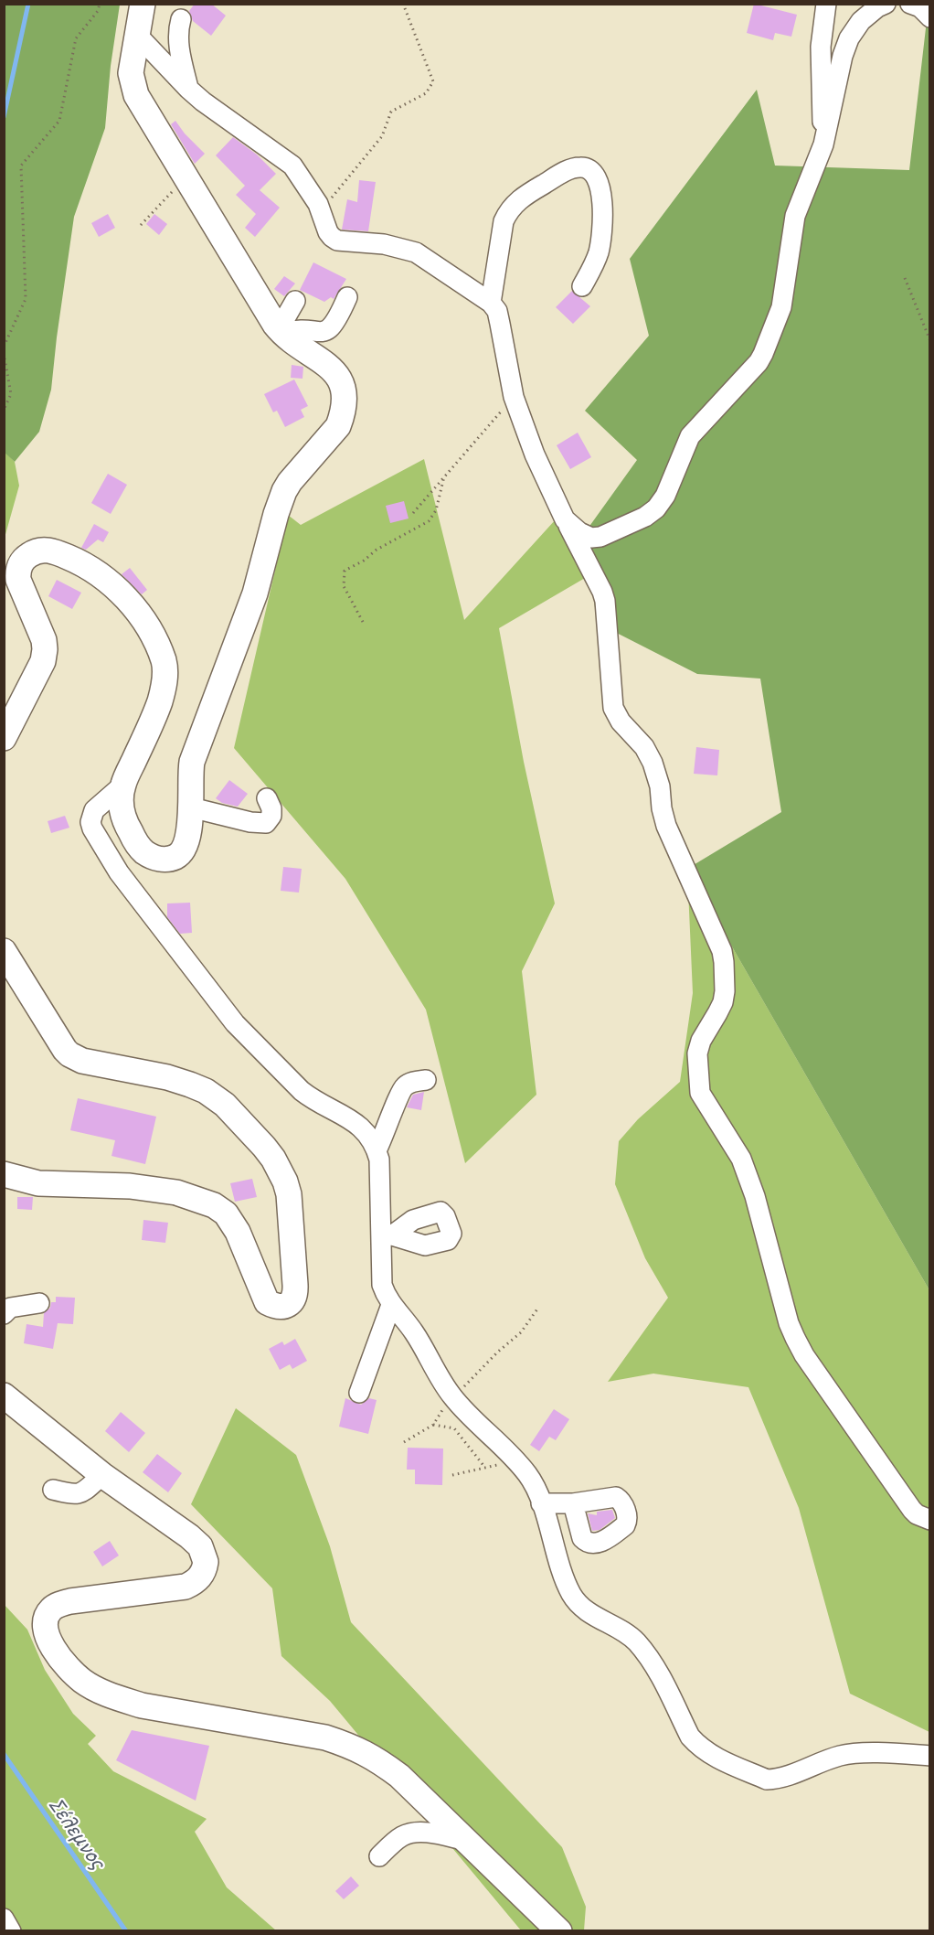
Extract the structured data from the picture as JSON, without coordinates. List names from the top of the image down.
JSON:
{
  "water": ["Σέλεμνος"]
}
